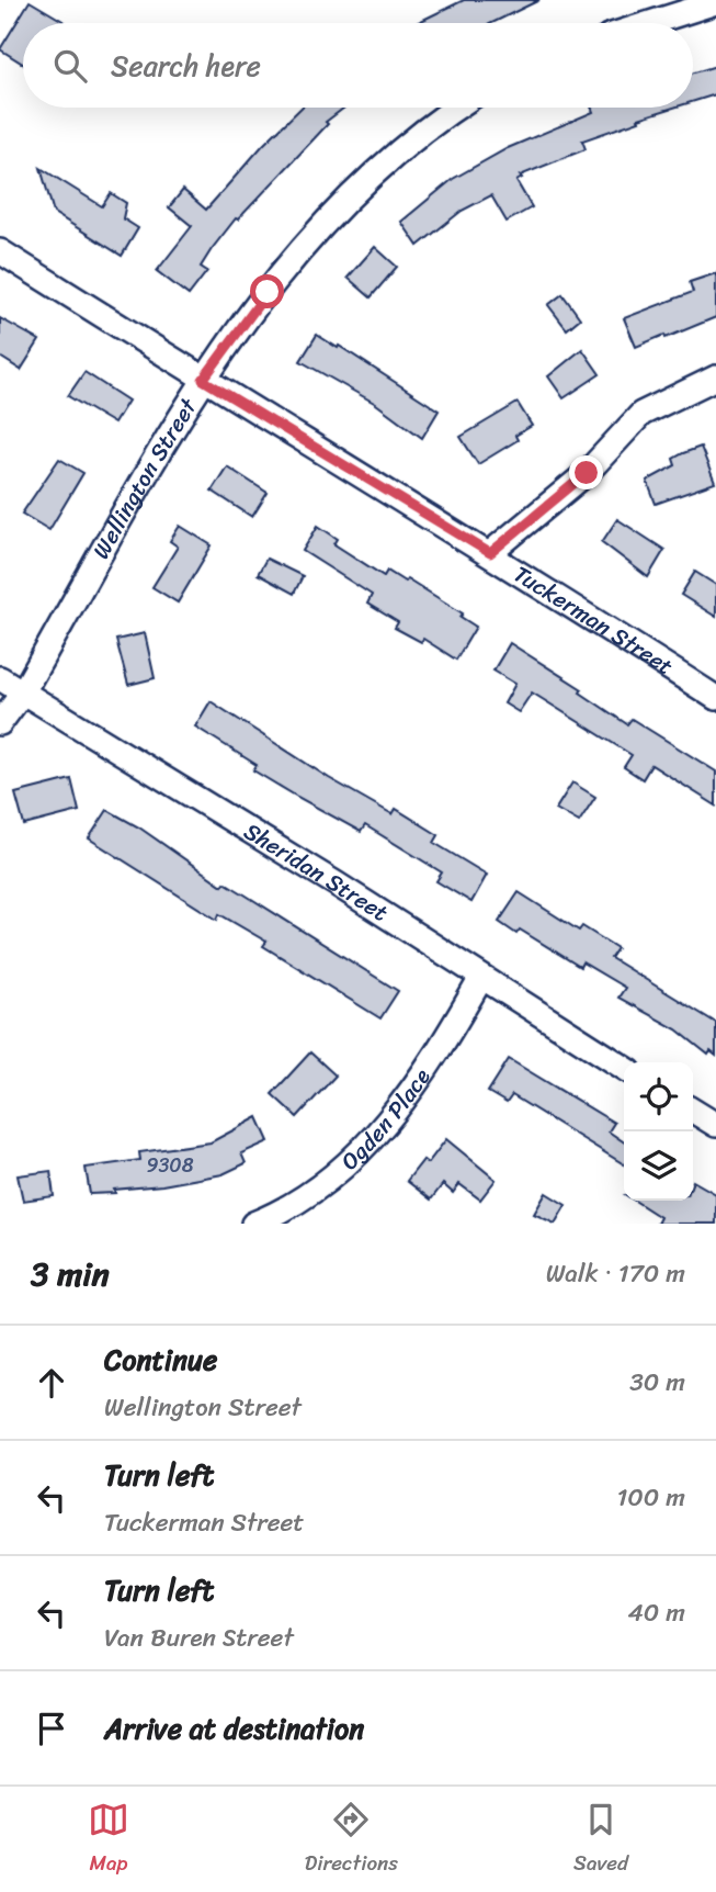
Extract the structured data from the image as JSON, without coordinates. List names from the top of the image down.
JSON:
{
  "streets": {
    "street": [
      "Wellington Street",
      "Tuckerman Street",
      "Sheridan Street",
      "Ogden Place"
    ]
  },
  "crossings": [
    ["Wellington Street", "Tuckerman Street"],
    ["Wellington Street", "Sheridan Street"],
    ["Sheridan Street", "Ogden Place"]
  ],
  "house_numbers": ["9308"],
  "page": {
    "search": "Search here",
    "heading": ["3 min", "Walk · 170 m"],
    "list": [
      ["Continue", "Wellington Street", "30 m"],
      ["Turn left", "Tuckerman Street", "100 m"],
      ["Turn left", "Van Buren Street", "40 m"],
      "Arrive at destination"
    ],
    "nav": ["Map", "Directions", "Saved"]
  }
}
